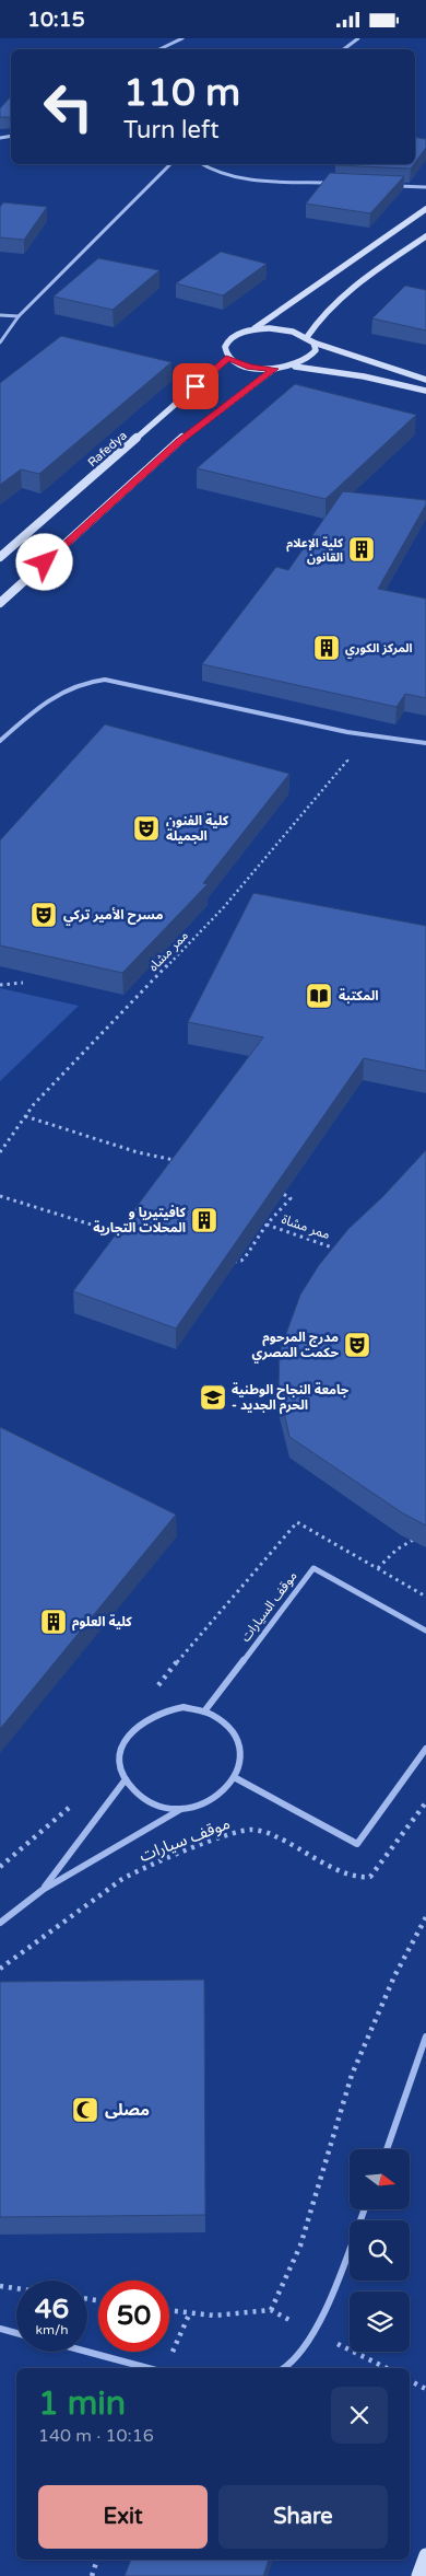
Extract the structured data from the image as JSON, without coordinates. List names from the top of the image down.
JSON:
{
  "streets": {
    "main road": ["Rafedya"],
    "street": ["موقف السيارات"],
    "path": ["ممر مشاه", "ممر مشاة", "موقف سيارات"]
  },
  "places": {
    "building": [
      "كلية الإعلام القانون",
      "المركز الكوري",
      "كافيتيريا و المحلات التجارية",
      "كلية العلوم"
    ],
    "theatre": ["كلية الفنون الجميلة", "مسرح الأمير تركي", "مدرج المرحوم حكمت المصري"],
    "library": ["المكتبة"],
    "school or university": ["جامعة النجاح الوطنية - الحرم الجديد"],
    "mosque": ["مصلى"]
  },
  "north": "right",
  "page": {
    "status": "10:15",
    "turn": ["110 m", "Turn left"],
    "speed": "46 km/h",
    "limit": "50",
    "heading": ["1 min", "140 m · 10:16"],
    "buttons": ["Exit", "Share"]
  }
}
